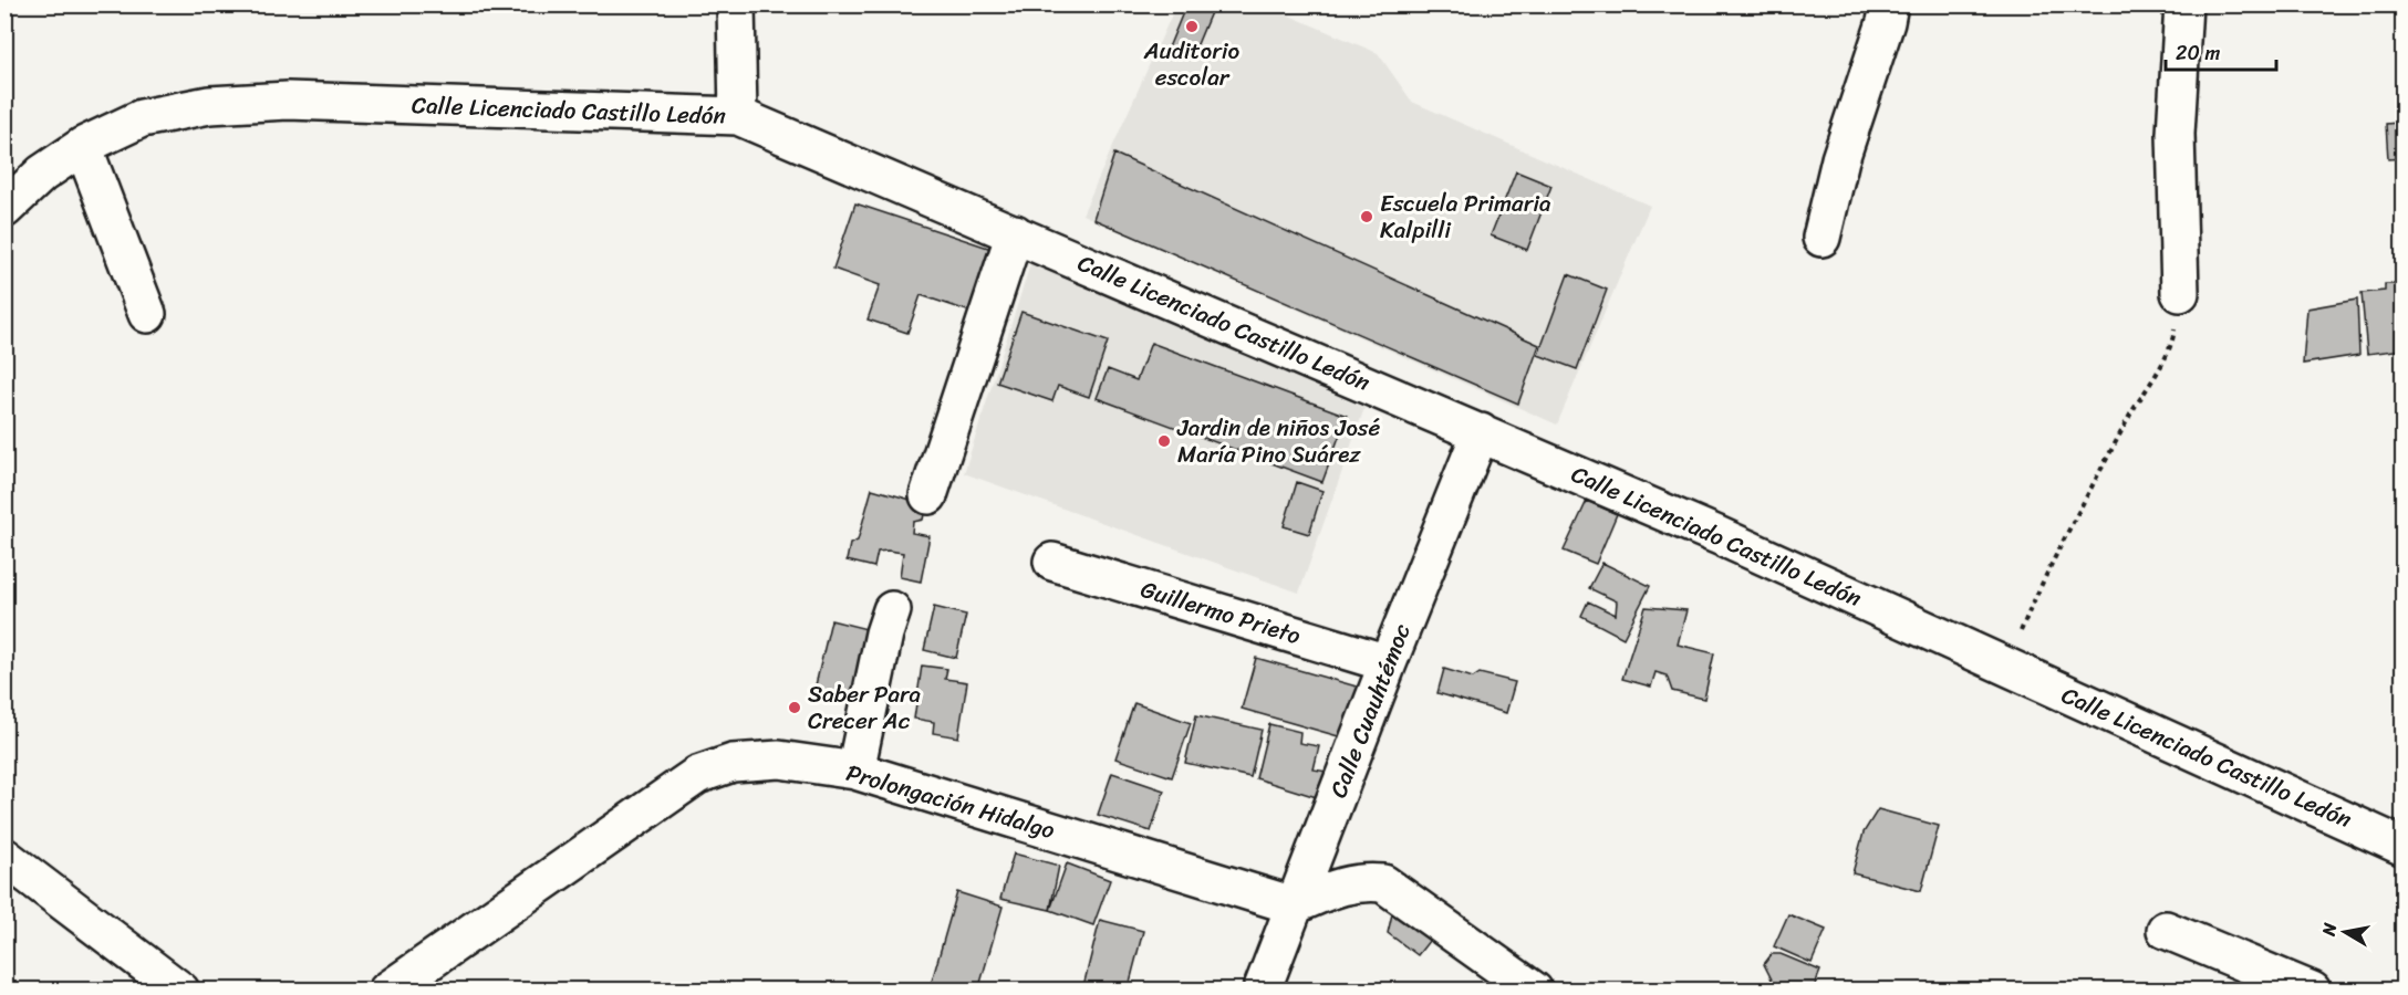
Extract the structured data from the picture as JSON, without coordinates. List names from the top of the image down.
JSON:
{
  "streets": {
    "street": [
      "Calle Licenciado Castillo Ledón",
      "Guillermo Prieto",
      "Calle Cuauhtémoc",
      "Prolongación Hidalgo"
    ]
  },
  "crossings": [
    ["Calle Licenciado Castillo Ledón", "Calle Cuauhtémoc"],
    ["Guillermo Prieto", "Calle Cuauhtémoc"],
    ["Calle Cuauhtémoc", "Prolongación Hidalgo"]
  ],
  "places": [
    "Auditorio escolar",
    "Escuela Primaria Kalpilli",
    "Jardin de niños José María Pino Suárez",
    "Saber Para Crecer Ac"
  ],
  "scale_bar": "20 m",
  "north": "left"
}
